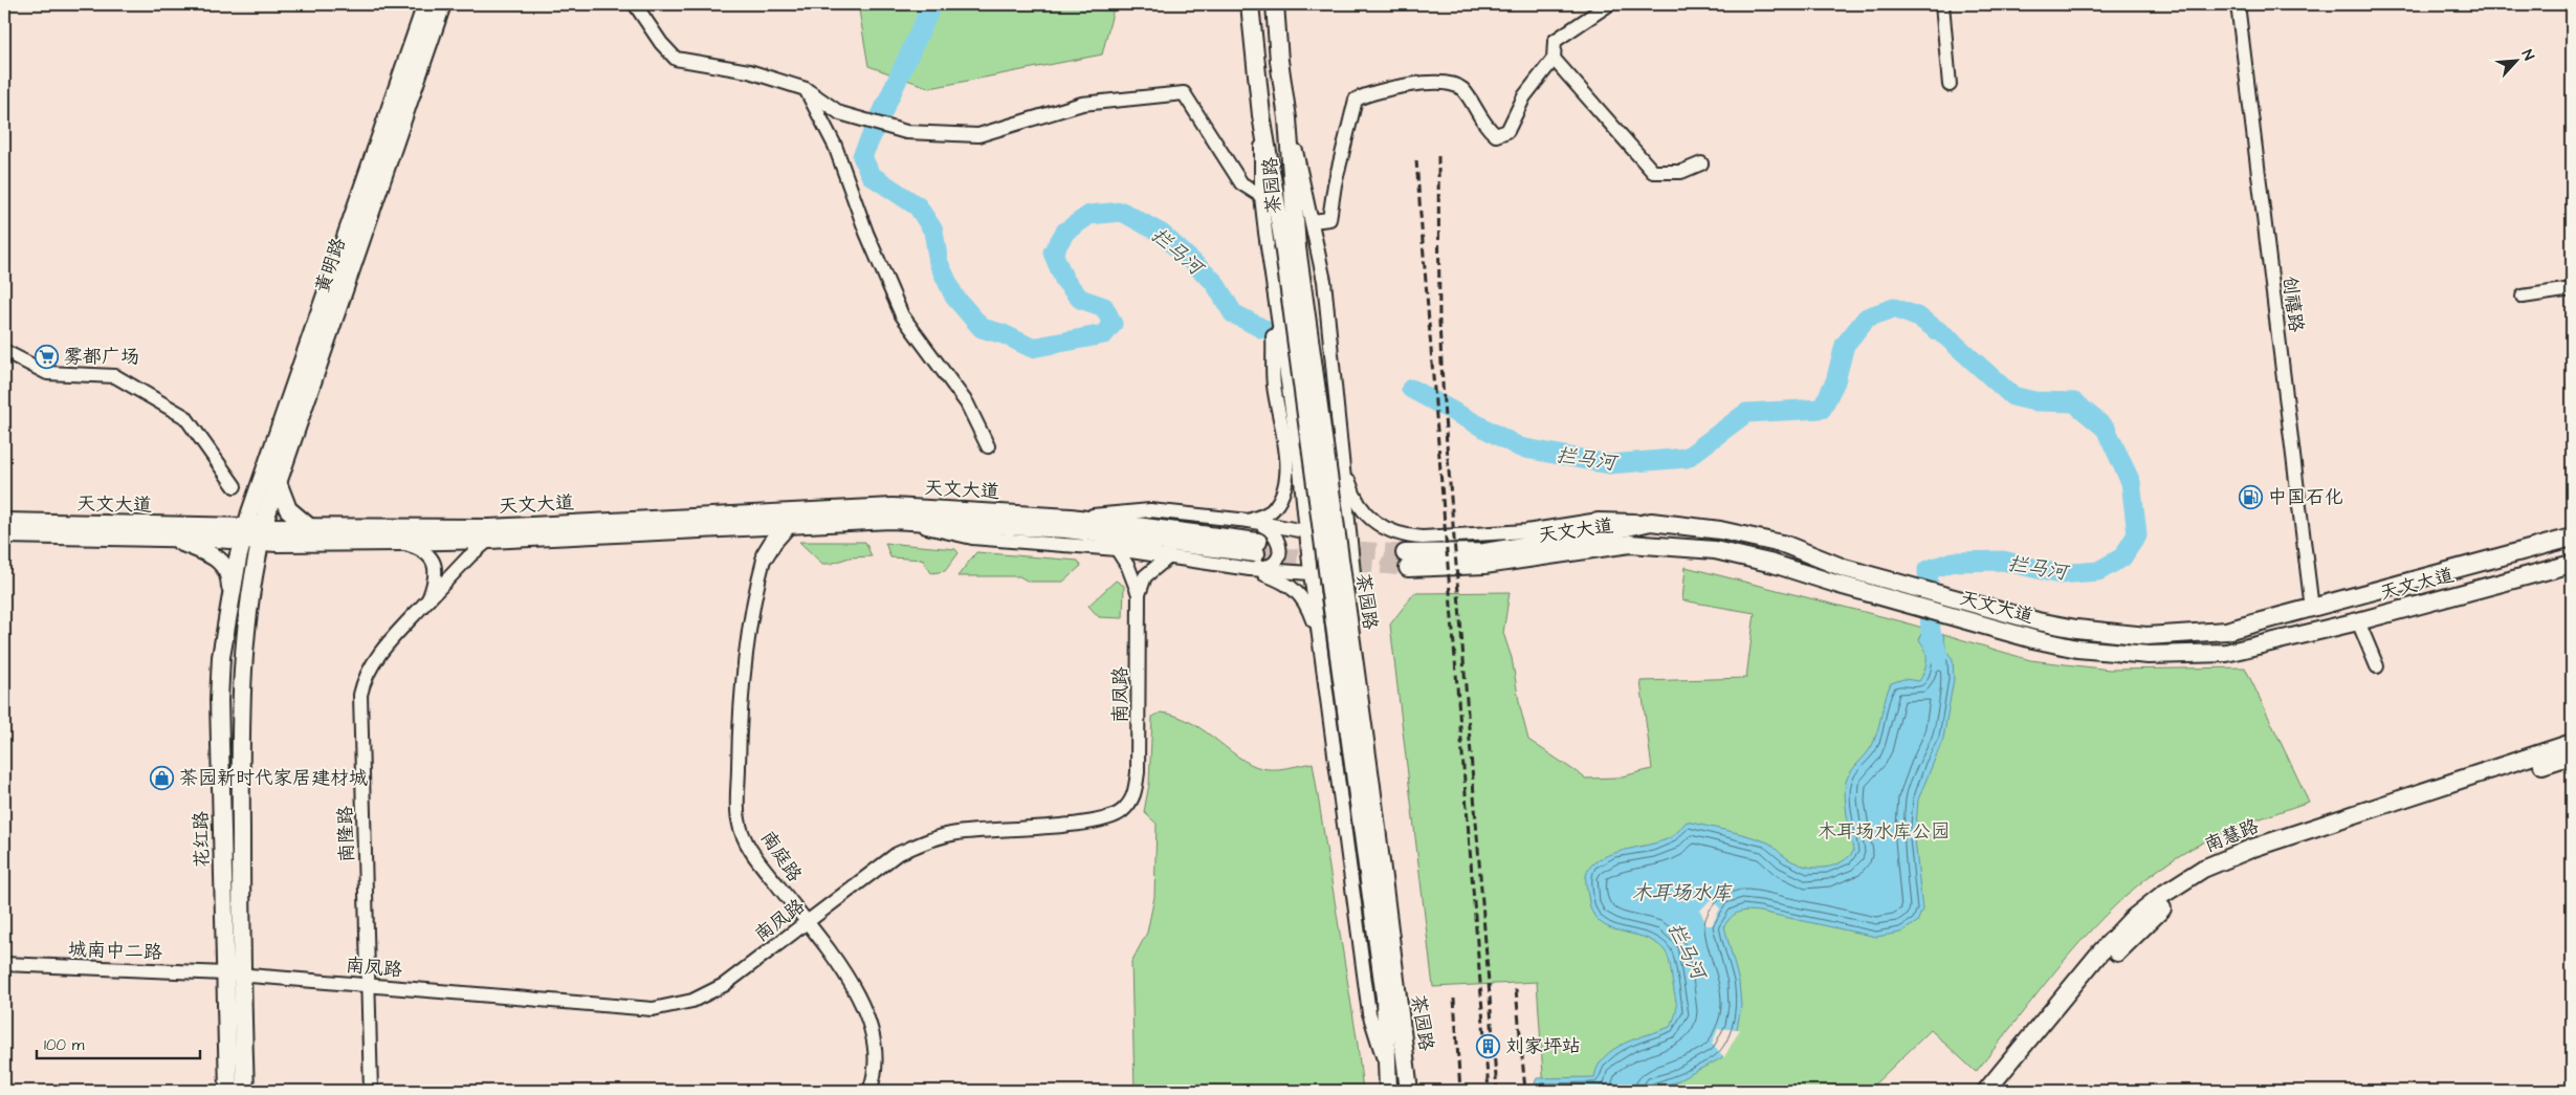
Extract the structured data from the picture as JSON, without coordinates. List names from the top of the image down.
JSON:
{
  "streets": {
    "main road": [
      "茶园路",
      "黄明路",
      "天文大道",
      "南慧路",
      "花红路"
    ],
    "street": [
      "创禧路",
      "南凤路",
      "南隆路",
      "南庭路",
      "城南中二路"
    ]
  },
  "crossings": [
    ["茶园路", "天文大道"],
    ["黄明路", "天文大道"],
    ["黄明路", "花红路"],
    ["创禧路", "天文大道"],
    ["天文大道", "南隆路"],
    ["天文大道", "花红路"],
    ["南凤路", "南隆路"],
    ["南凤路", "花红路"],
    ["南凤路", "南庭路"],
    ["南凤路", "城南中二路"],
    ["花红路", "城南中二路"]
  ],
  "water": ["拦马河", "木耳场水库"],
  "parks": ["木耳场水库公园"],
  "places": {
    "supermarket": ["雾都广场"],
    "fuel station": ["中国石化"],
    "shop": ["茶园新时代家居建材城"],
    "building": ["刘家坪站"]
  },
  "scale_bar": "100 m",
  "north": "top right"
}
